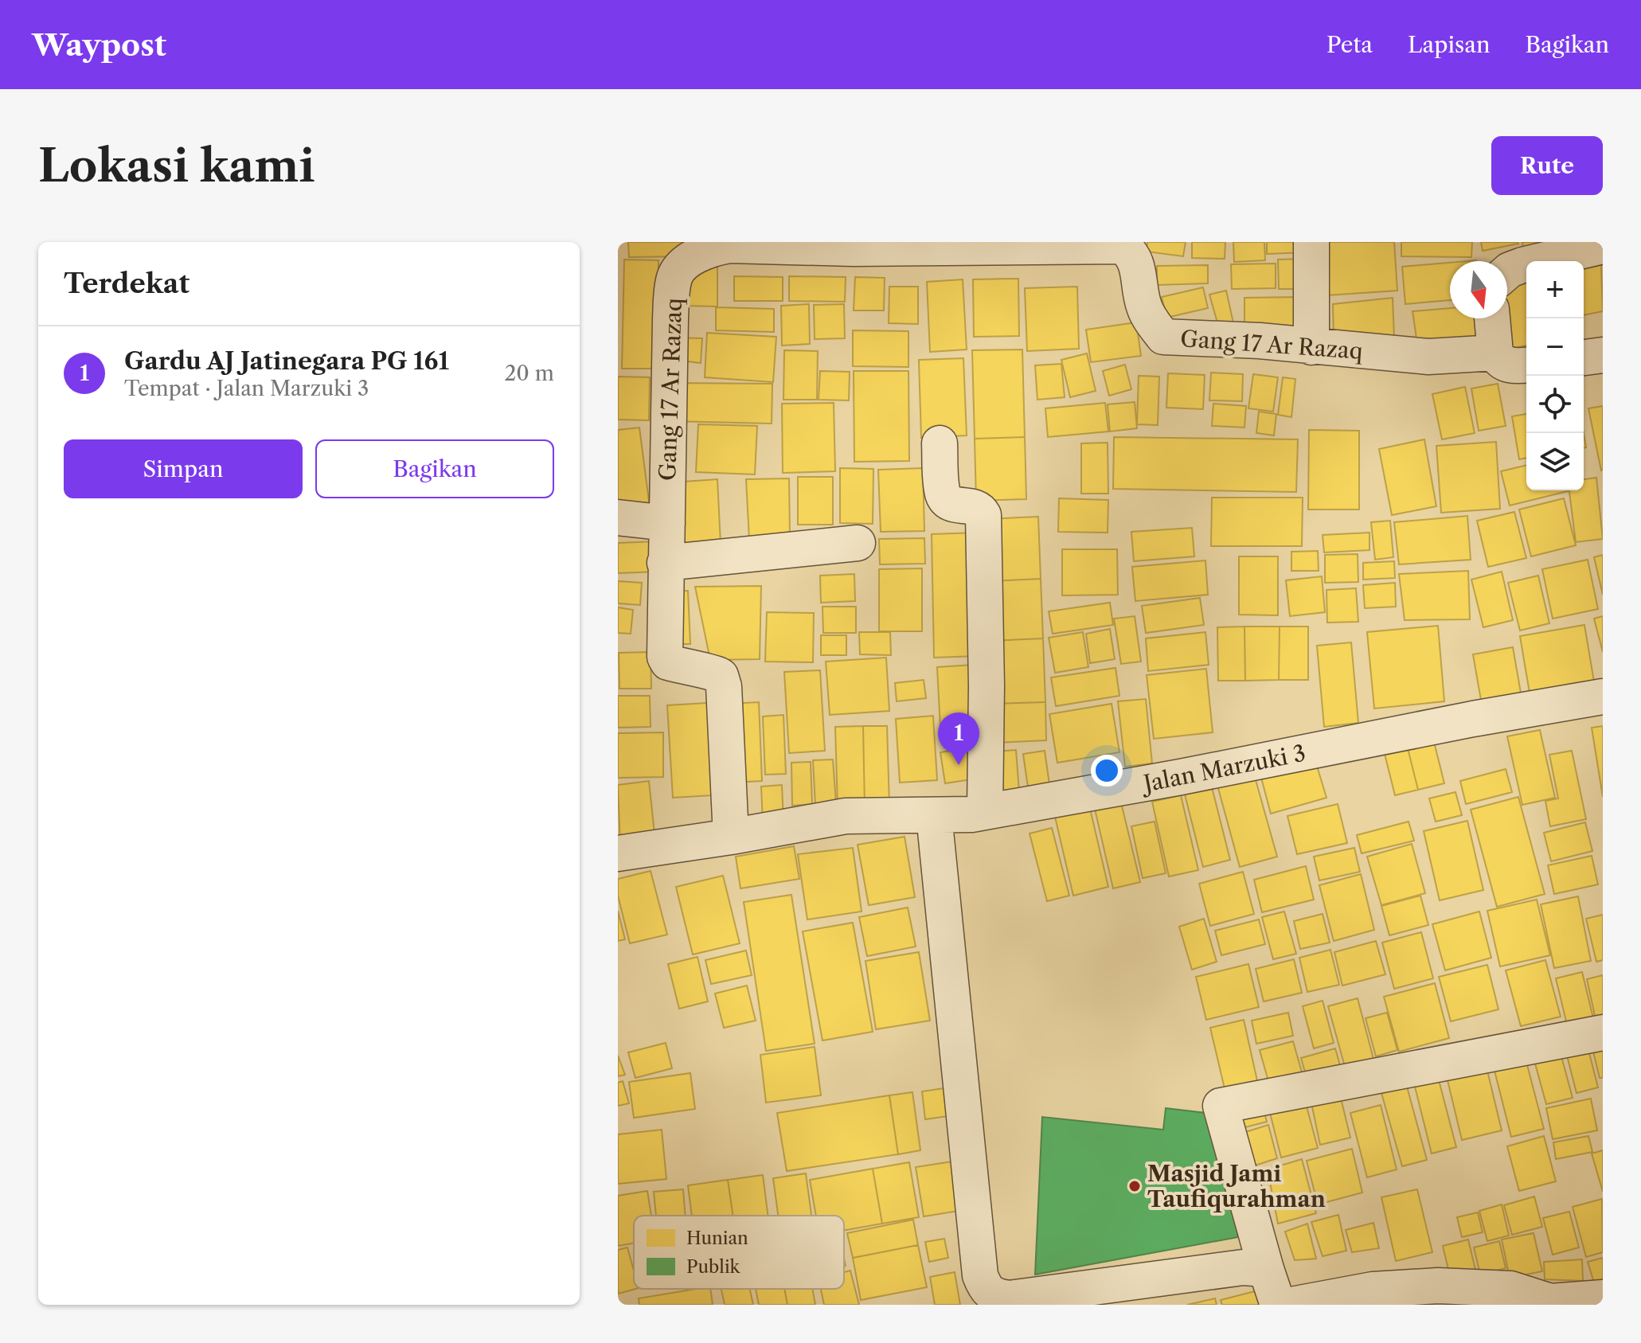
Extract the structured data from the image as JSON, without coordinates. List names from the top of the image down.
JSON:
{
  "streets": {
    "street": ["Gang 17 Ar Razaq", "Jalan Marzuki 3"]
  },
  "crossings": [
    ["Gang 17 Ar Razaq", "Jalan Marzuki 3"]
  ],
  "places": ["Masjid Jami Taufiqurahman"],
  "legend": ["Hunian", "Publik"],
  "north": "bottom",
  "page": {
    "header": "Waypost",
    "nav": ["Peta", "Lapisan", "Bagikan"],
    "buttons": [
      "Rute",
      ["Simpan", "Bagikan"]
    ],
    "title": "Lokasi kami",
    "heading": "Terdekat",
    "map_buttons": ["+", "−"],
    "list": [
      {
        "mark": "1",
        "name": "Gardu AJ Jatinegara PG 161",
        "note": "Tempat · Jalan Marzuki 3",
        "value": "20 m"
      }
    ],
    "pins": "1"
  }
}
